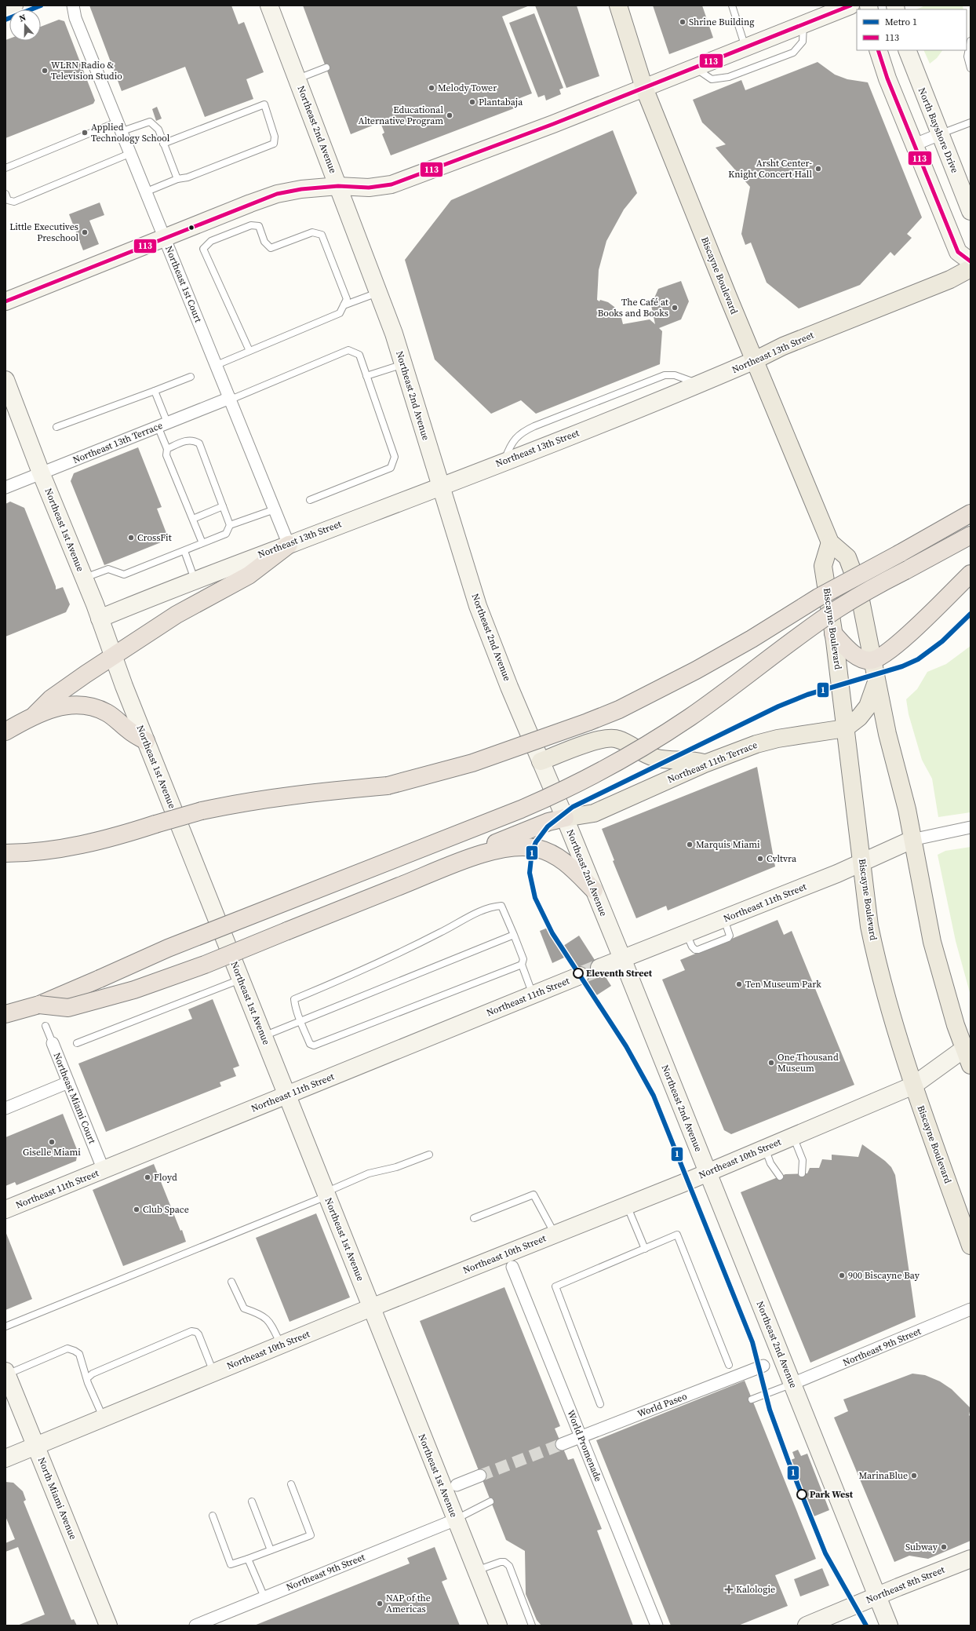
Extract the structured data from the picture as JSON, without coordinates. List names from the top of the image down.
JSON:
{
  "streets": {
    "main road": ["Biscayne Boulevard", "Northeast 13th Street", "Northeast 11th Terrace"],
    "street": [
      "Northeast 2nd Avenue",
      "North Bayshore Drive",
      "Northeast 1st Court",
      "Northeast 13th Terrace",
      "Northeast 1st Avenue",
      "Northeast 11th Street",
      "Northeast Miami Court",
      "Northeast 10th Street",
      "Northeast 9th Street",
      "World Paseo",
      "World Promenade",
      "North Miami Avenue",
      "Northeast 8th Street"
    ]
  },
  "crossings": [
    ["Northeast 2nd Avenue", "Northeast 13th Street"],
    ["Northeast 2nd Avenue", "Northeast 11th Terrace"],
    ["Northeast 2nd Avenue", "Northeast 11th Street"],
    ["Northeast 2nd Avenue", "Northeast 10th Street"],
    ["Northeast 2nd Avenue", "Northeast 9th Street"],
    ["Northeast 2nd Avenue", "Northeast 8th Street"],
    ["Biscayne Boulevard", "Northeast 13th Street"],
    ["Biscayne Boulevard", "Northeast 11th Terrace"],
    ["Biscayne Boulevard", "Northeast 11th Street"],
    ["Biscayne Boulevard", "Northeast 10th Street"],
    ["Northeast 1st Court", "Northeast 13th Street"],
    ["Northeast 1st Court", "Northeast 13th Terrace"],
    ["Northeast 13th Street", "Northeast 1st Avenue"],
    ["Northeast 13th Terrace", "Northeast 1st Avenue"],
    ["Northeast 1st Avenue", "Northeast 11th Street"],
    ["Northeast 1st Avenue", "Northeast 10th Street"],
    ["Northeast 1st Avenue", "Northeast 9th Street"],
    ["Northeast 11th Street", "Northeast Miami Court"],
    ["Northeast 10th Street", "North Miami Avenue"],
    ["World Paseo", "World Promenade"]
  ],
  "places": {
    "other": [
      "Shrine Building",
      "WLRN Radio & Television Studio",
      "Melody Tower",
      "Plantabaja",
      "Educational Alternative Program",
      "Applied Technology School",
      "Arsht Center- Knight Concert Hall",
      "Little Executives Preschool",
      "The Café at Books and Books",
      "CrossFit",
      "Marquis Miami",
      "Cvltvra",
      "Eleventh Street",
      "Ten Museum Park",
      "One Thousand Museum",
      "Giselle Miami",
      "Floyd",
      "Club Space",
      "900 Biscayne Bay",
      "MarinaBlue",
      "Park West",
      "Subway",
      "NAP of the Americas"
    ],
    "health": ["Kalologie"]
  },
  "lines": ["metro line 1", "transit line 113"],
  "legend": ["Metro 1", "113"],
  "north": "top"
}
